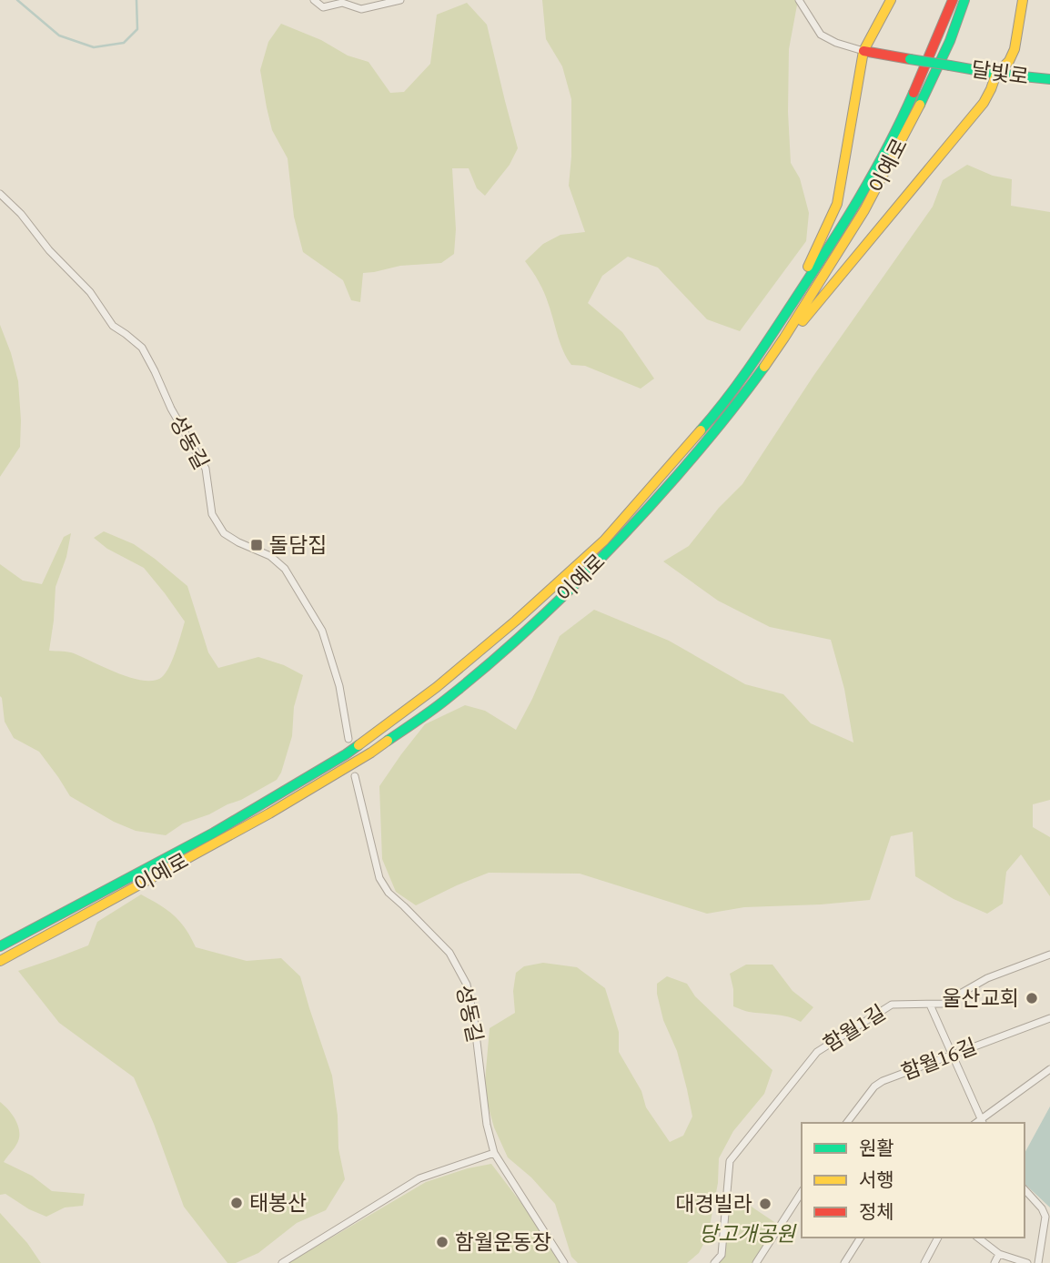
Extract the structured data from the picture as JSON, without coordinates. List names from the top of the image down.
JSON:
{
  "streets": {
    "main road": ["달빛로", "이예로"],
    "street": ["성동길", "함월1길", "함월16길"]
  },
  "parks": ["당고개공원"],
  "places": {
    "transit": ["돌담집"],
    "other": [
      "울산교회",
      "태봉산",
      "대경빌라",
      "함월운동장"
    ]
  },
  "legend": ["원활", "서행", "정체"]
}
